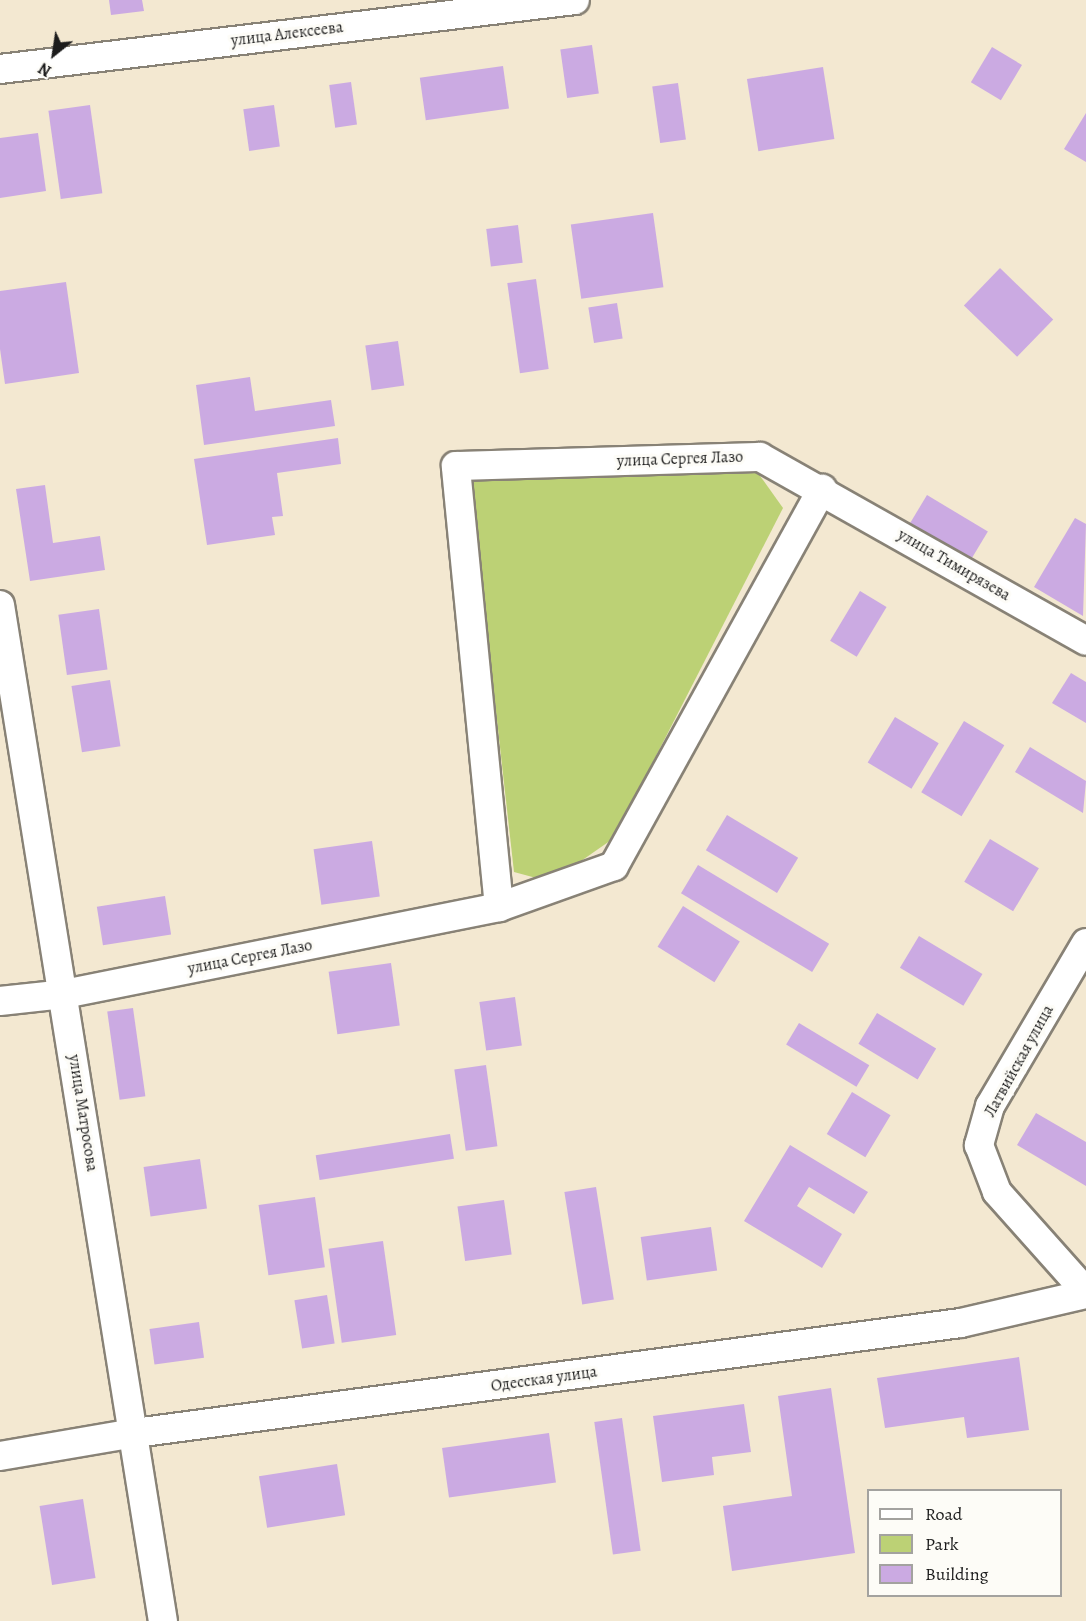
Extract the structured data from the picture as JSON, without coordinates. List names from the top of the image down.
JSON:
{
  "streets": {
    "street": [
      "улица Алексеева",
      "улица Сергея Лазо",
      "улица Тимирязева",
      "Латвийская улица",
      "улица Матросова",
      "Одесская улица"
    ]
  },
  "crossings": [
    ["улица Сергея Лазо", "улица Тимирязева"],
    ["улица Сергея Лазо", "улица Матросова"],
    ["Латвийская улица", "Одесская улица"],
    ["улица Матросова", "Одесская улица"]
  ],
  "legend": ["Road", "Park", "Building"],
  "north": "bottom left"
}
